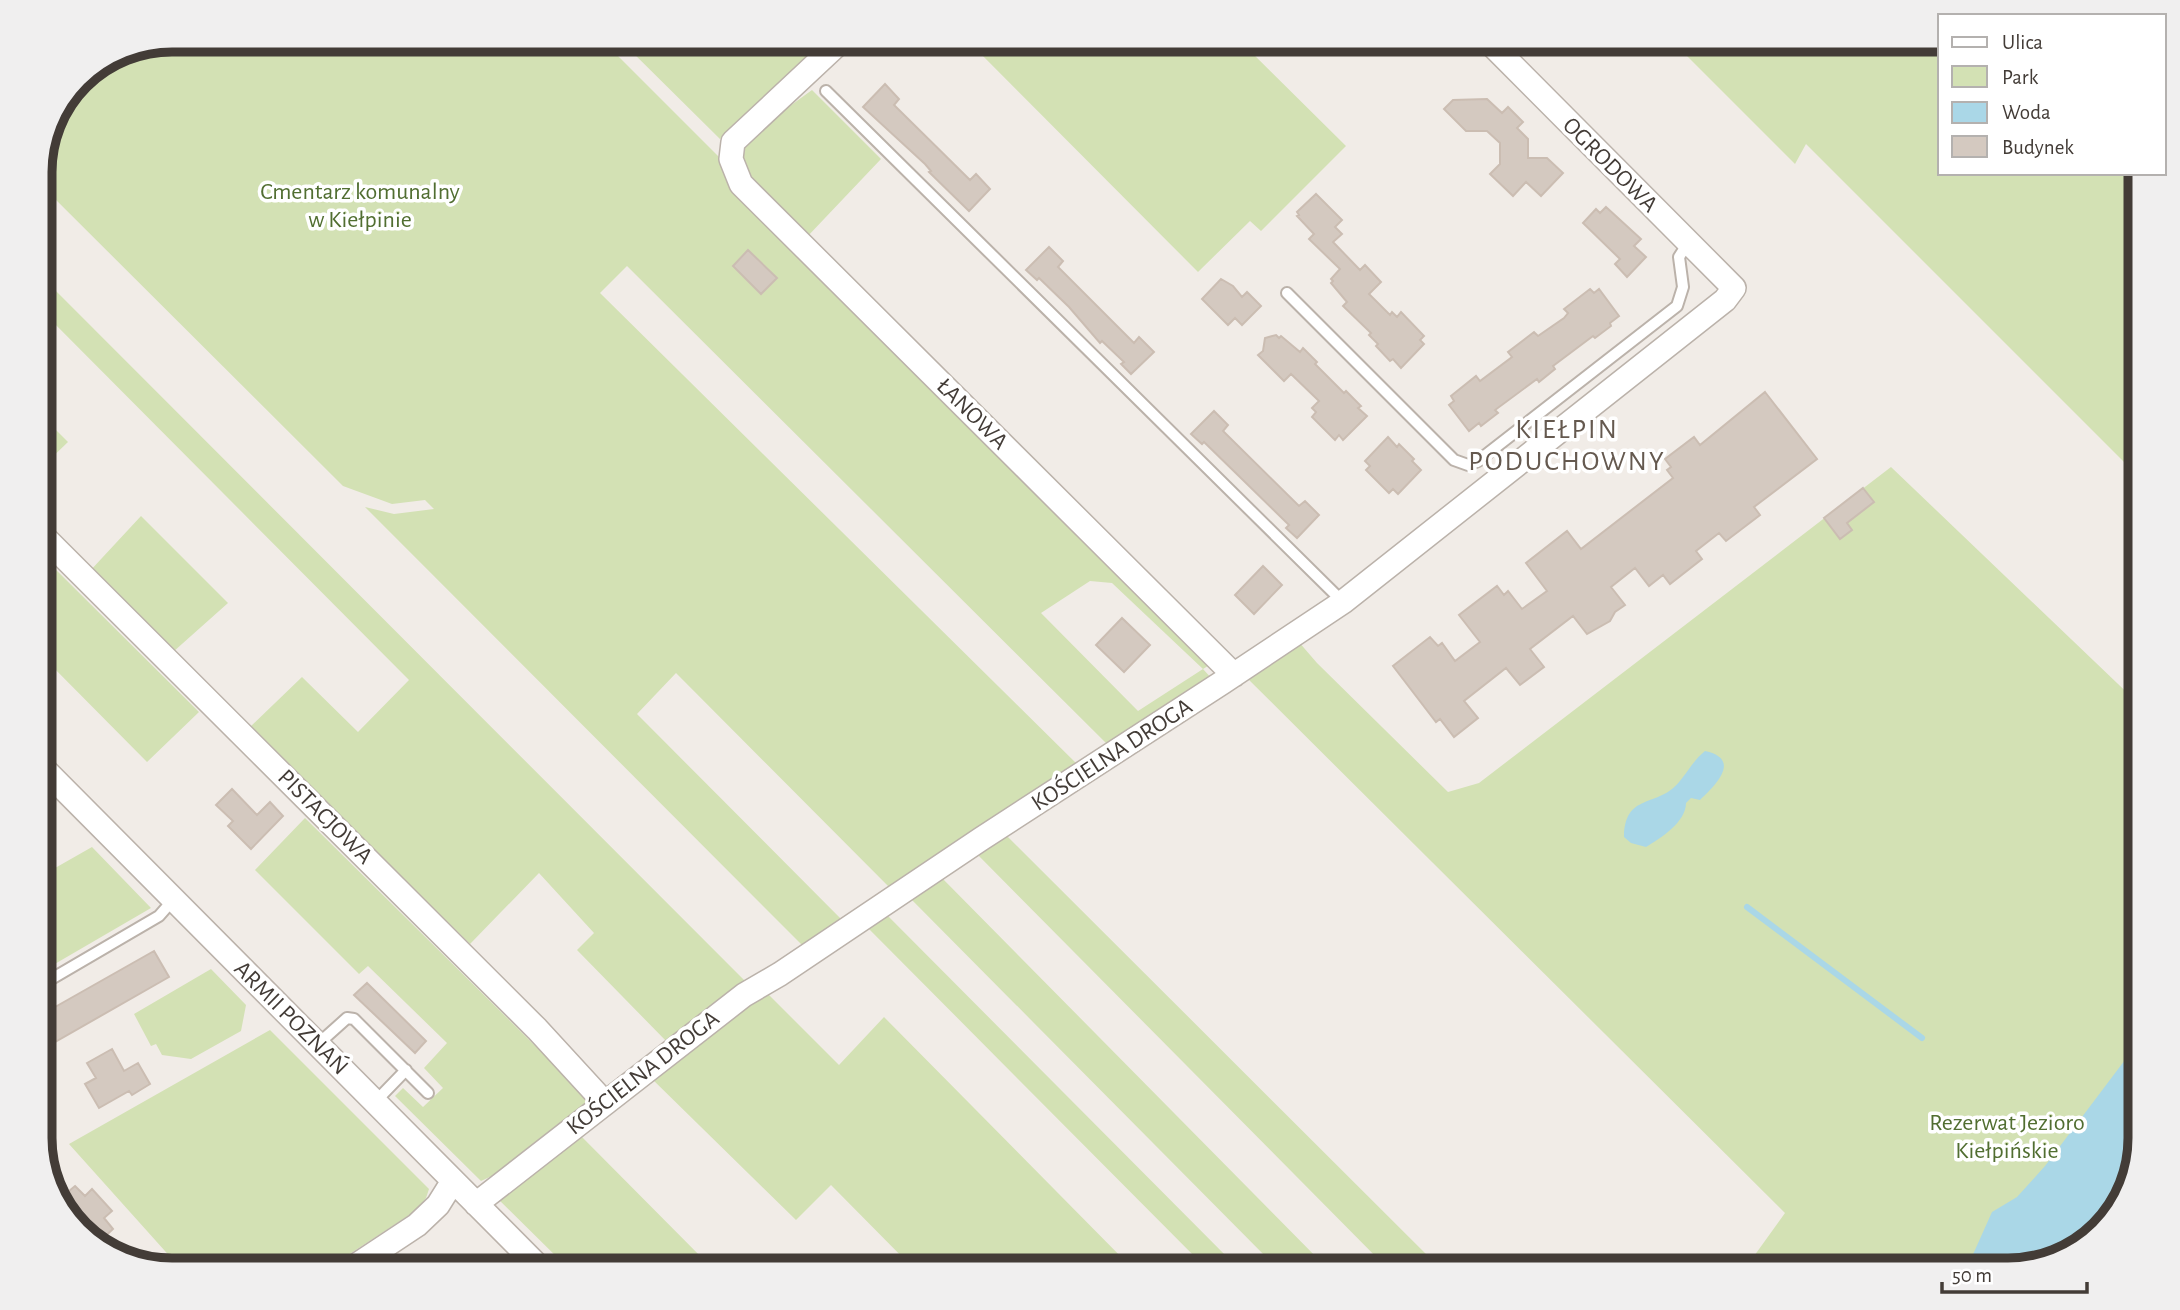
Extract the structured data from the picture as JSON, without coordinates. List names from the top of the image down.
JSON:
{
  "streets": {
    "street": [
      "OGRODOWA",
      "ŁANOWA",
      "KOŚCIELNA DROGA",
      "PISTACJOWA",
      "ARMII POZNAŃ"
    ]
  },
  "crossings": [
    ["OGRODOWA", "KOŚCIELNA DROGA"],
    ["ŁANOWA", "KOŚCIELNA DROGA"],
    ["KOŚCIELNA DROGA", "PISTACJOWA"],
    ["KOŚCIELNA DROGA", "ARMII POZNAŃ"]
  ],
  "districts": ["KIEŁPIN PODUCHOWNY"],
  "parks": ["Cmentarz komunalny w Kiełpinie", "Rezerwat Jezioro Kiełpińskie"],
  "legend": [
    "Ulica",
    "Park",
    "Woda",
    "Budynek"
  ],
  "scale_bar": "50 m"
}
